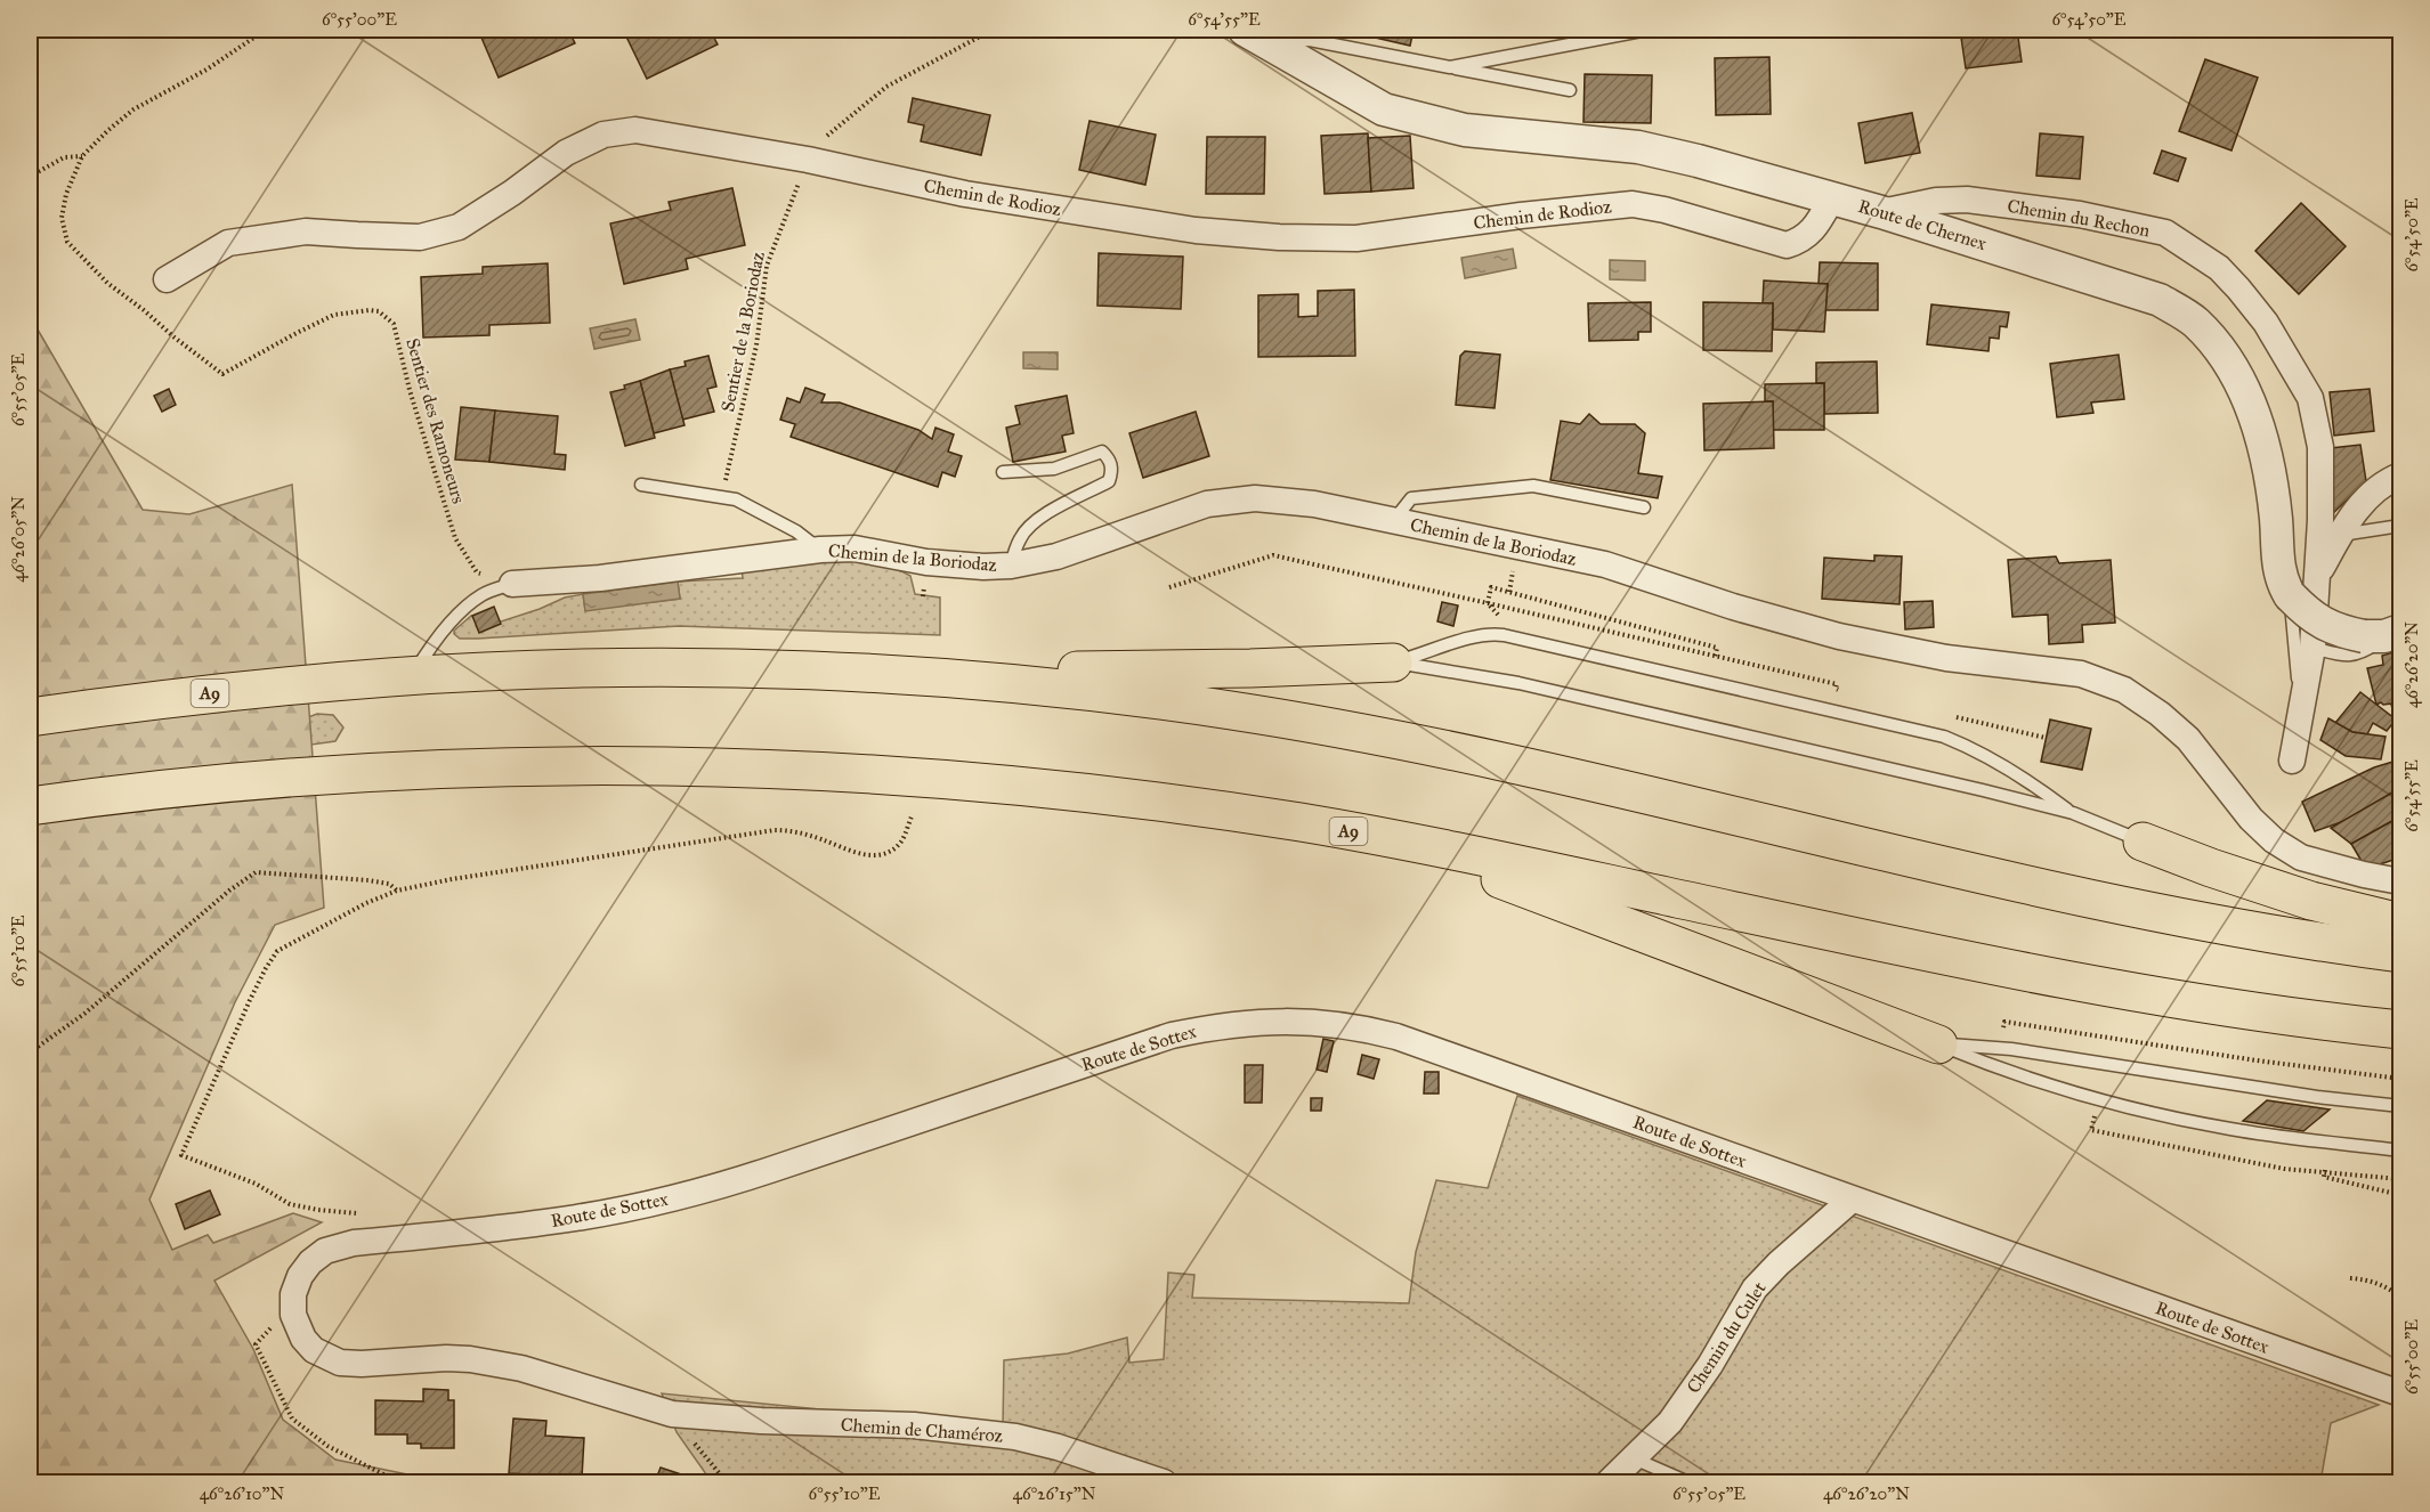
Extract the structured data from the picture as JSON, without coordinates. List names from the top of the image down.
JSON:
{
  "streets": {
    "highway": ["A9"],
    "street": [
      "Chemin de Rodioz",
      "Chemin du Rechon",
      "Route de Chernex",
      "Chemin de la Boriodaz",
      "Route de Sottex",
      "Chemin du Culet",
      "Chemin de Chaméroz"
    ],
    "path": ["Sentier de la Boriodaz", "Sentier des Ramoneurs"]
  },
  "crossings": [
    ["Chemin de Rodioz", "Route de Chernex"],
    ["Chemin de Rodioz", "Sentier de la Boriodaz"],
    ["Chemin du Rechon", "Route de Chernex"],
    ["Route de Sottex", "Chemin du Culet"]
  ],
  "coordinates": [
    "6°55'00\"E",
    "6°54'55\"E",
    "6°54'50\"E",
    "6°55'05\"E",
    "46°26'05\"N",
    "46°26'20\"N",
    "6°55'10\"E",
    "46°26'10\"N",
    "46°26'15\"N"
  ]
}
